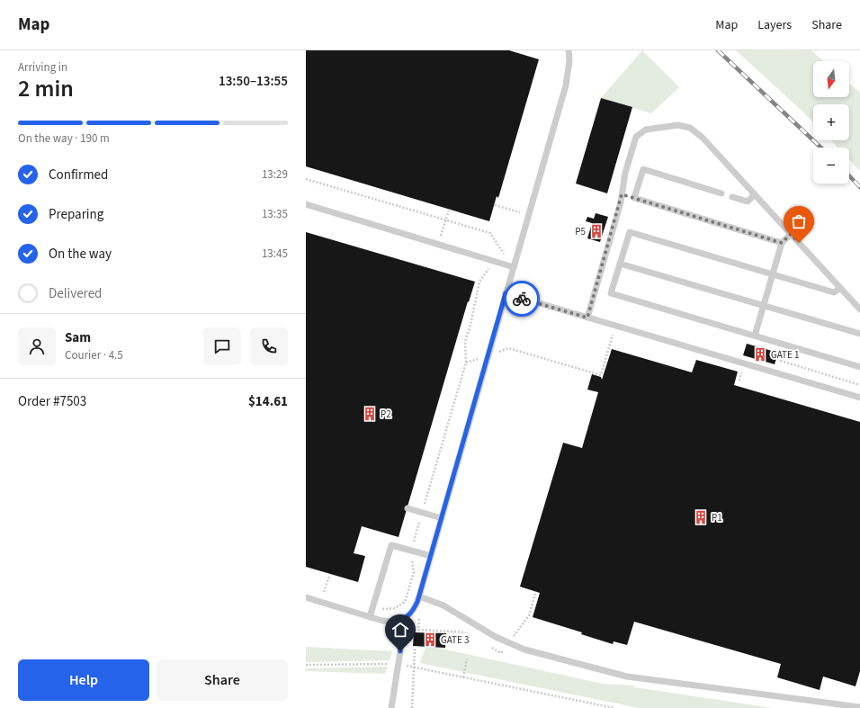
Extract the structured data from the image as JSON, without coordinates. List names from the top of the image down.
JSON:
{
  "places": {
    "building": [
      "P5",
      "GATE 1",
      "P2",
      "P1",
      "GATE 3"
    ]
  },
  "north": "bottom",
  "page": {
    "header": "Map",
    "nav": ["Map", "Layers", "Share"],
    "heading": ["2 min", "Arriving in", "13:50–13:55"],
    "panel": [
      "Sam",
      "Courier · 4.5",
      "Order #7503",
      "$14.61"
    ],
    "map_buttons": ["+", "−"],
    "bar": "On the way · 190 m",
    "list": [
      ["Confirmed", "13:29"],
      ["Preparing", "13:35"],
      ["On the way", "13:45"],
      "Delivered"
    ],
    "buttons": ["Help", "Share"]
  }
}
